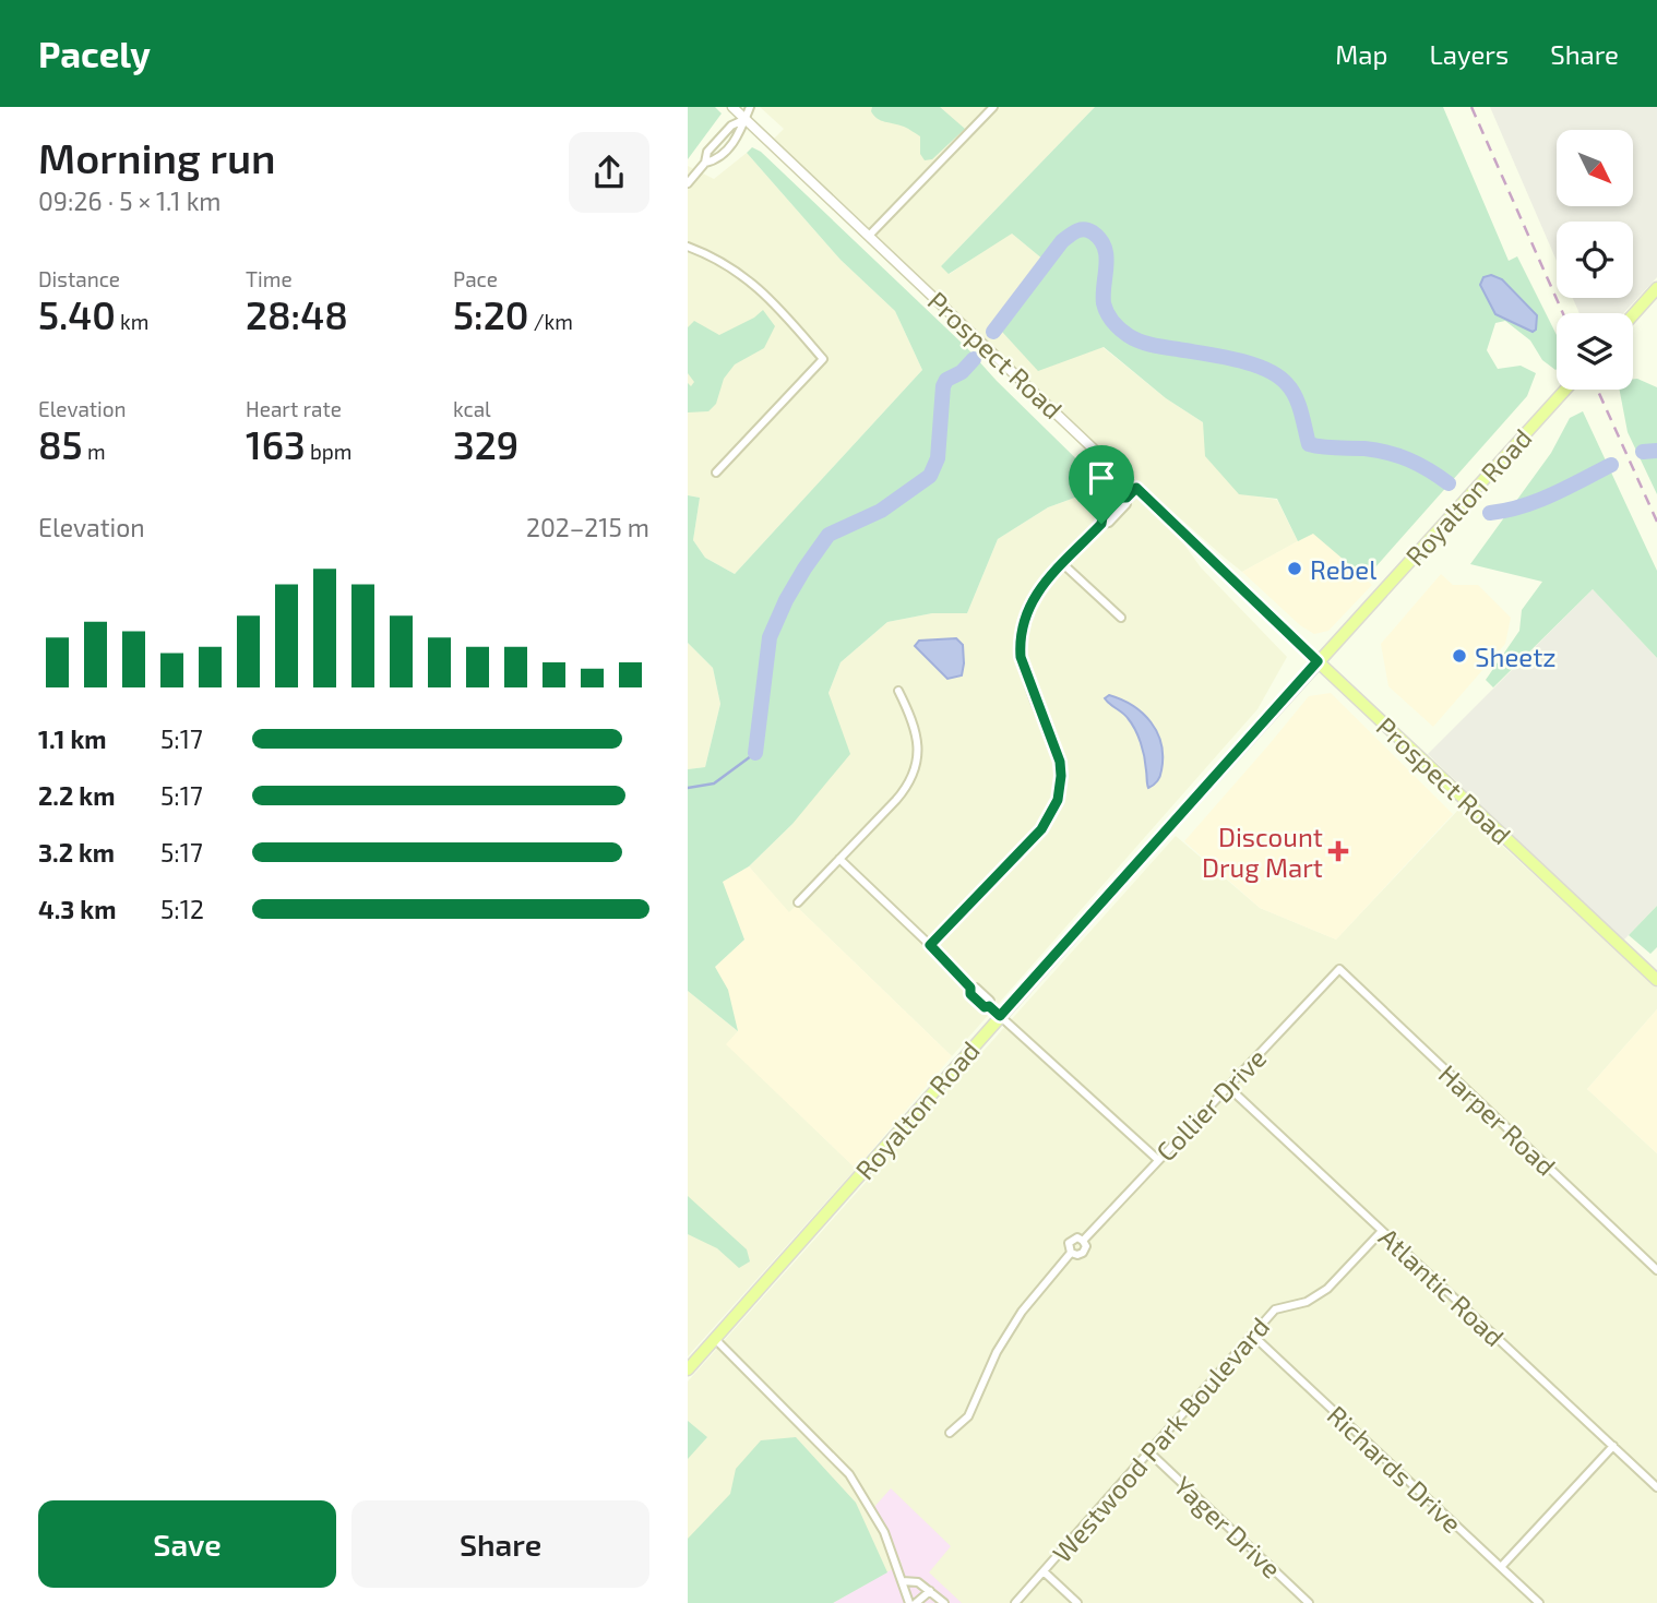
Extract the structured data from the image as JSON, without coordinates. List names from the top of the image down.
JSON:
{
  "streets": {
    "main road": ["Prospect Road", "Royalton Road"],
    "street": [
      "Collier Drive",
      "Harper Road",
      "Atlantic Road",
      "Westwood Park Boulevard",
      "Richards Drive",
      "Yager Drive"
    ]
  },
  "crossings": [
    ["Prospect Road", "Royalton Road"],
    ["Collier Drive", "Harper Road"],
    ["Collier Drive", "Atlantic Road"],
    ["Atlantic Road", "Westwood Park Boulevard"],
    ["Westwood Park Boulevard", "Richards Drive"],
    ["Westwood Park Boulevard", "Yager Drive"]
  ],
  "places": {
    "other": ["Rebel", "Sheetz"],
    "health": ["Discount Drug Mart"]
  },
  "north": "bottom right",
  "page": {
    "header": "Pacely",
    "nav": ["Map", "Layers", "Share"],
    "heading": ["Morning run", "09:26 · 5 × 1.1 km"],
    "stats": [
      ["Distance", "5.40 km"],
      ["Time", "28:48"],
      ["Pace", "5:20 /km"],
      ["Elevation", "85 m"],
      ["Heart rate", "163 bpm"],
      ["kcal", "329"]
    ],
    "chart": ["Elevation", "202–215 m"],
    "list": [
      {
        "name": "1.1 km",
        "note": "5:17"
      },
      {
        "name": "2.2 km",
        "note": "5:17"
      },
      {
        "name": "3.2 km",
        "note": "5:17"
      },
      {
        "name": "4.3 km",
        "note": "5:12"
      }
    ],
    "buttons": ["Save", "Share"]
  }
}
